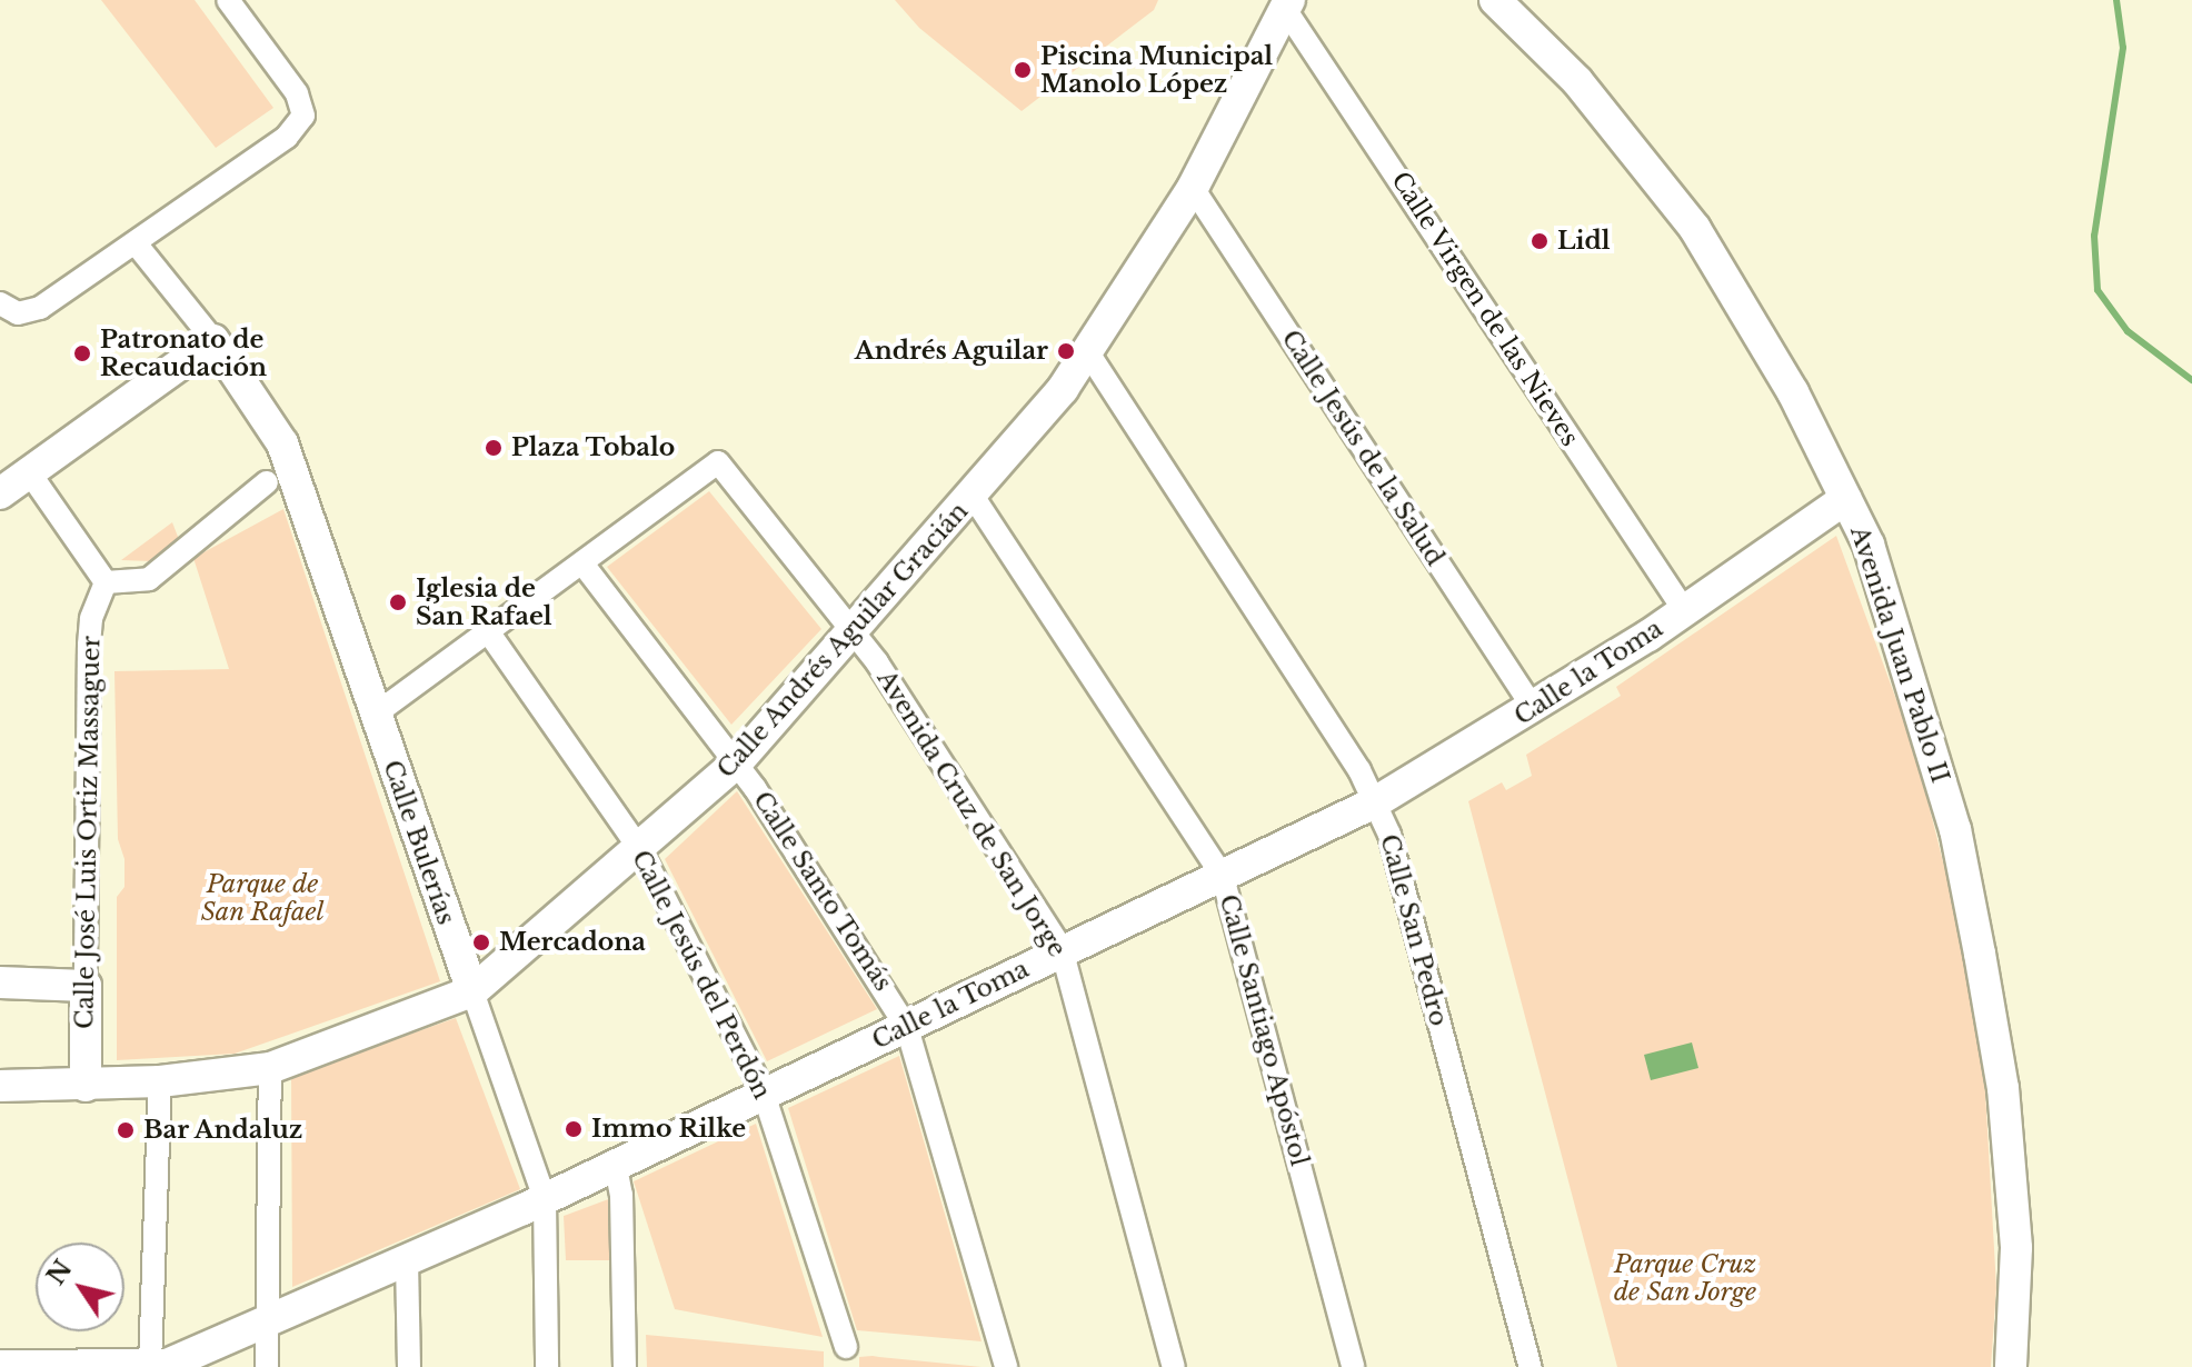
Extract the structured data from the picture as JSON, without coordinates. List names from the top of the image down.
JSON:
{
  "streets": {
    "street": [
      "Calle Virgen de las Nieves",
      "Calle Jesús de la Salud",
      "Calle Andrés Aguilar Gracián",
      "Avenida Juan Pablo II",
      "Calle la Toma",
      "Avenida Cruz de San Jorge",
      "Calle José Luis Ortiz Massaguer",
      "Calle Bulerías",
      "Calle Santo Tomás",
      "Calle San Pedro",
      "Calle Jesús del Perdón",
      "Calle Santiago Apóstol"
    ]
  },
  "crossings": [
    ["Calle Virgen de las Nieves", "Calle Andrés Aguilar Gracián"],
    ["Calle Virgen de las Nieves", "Calle la Toma"],
    ["Calle Jesús de la Salud", "Calle Andrés Aguilar Gracián"],
    ["Calle Jesús de la Salud", "Calle la Toma"],
    ["Calle Andrés Aguilar Gracián", "Avenida Cruz de San Jorge"],
    ["Calle Andrés Aguilar Gracián", "Calle José Luis Ortiz Massaguer"],
    ["Calle Andrés Aguilar Gracián", "Calle Bulerías"],
    ["Calle Andrés Aguilar Gracián", "Calle Santo Tomás"],
    ["Calle Andrés Aguilar Gracián", "Calle San Pedro"],
    ["Calle Andrés Aguilar Gracián", "Calle Jesús del Perdón"],
    ["Calle Andrés Aguilar Gracián", "Calle Santiago Apóstol"],
    ["Avenida Juan Pablo II", "Calle la Toma"],
    ["Calle la Toma", "Avenida Cruz de San Jorge"],
    ["Calle la Toma", "Calle Bulerías"],
    ["Calle la Toma", "Calle Santo Tomás"],
    ["Calle la Toma", "Calle San Pedro"],
    ["Calle la Toma", "Calle Jesús del Perdón"],
    ["Calle la Toma", "Calle Santiago Apóstol"],
    ["Avenida Cruz de San Jorge", "Calle Santo Tomás"]
  ],
  "parks": ["Parque de San Rafael", "Parque Cruz de San Jorge"],
  "places": [
    "Piscina Municipal Manolo López",
    "Lidl",
    "Andrés Aguilar",
    "Patronato de Recaudación",
    "Plaza Tobalo",
    "Iglesia de San Rafael",
    "Mercadona",
    "Immo Rilke",
    "Bar Andaluz"
  ],
  "north": "top left"
}
